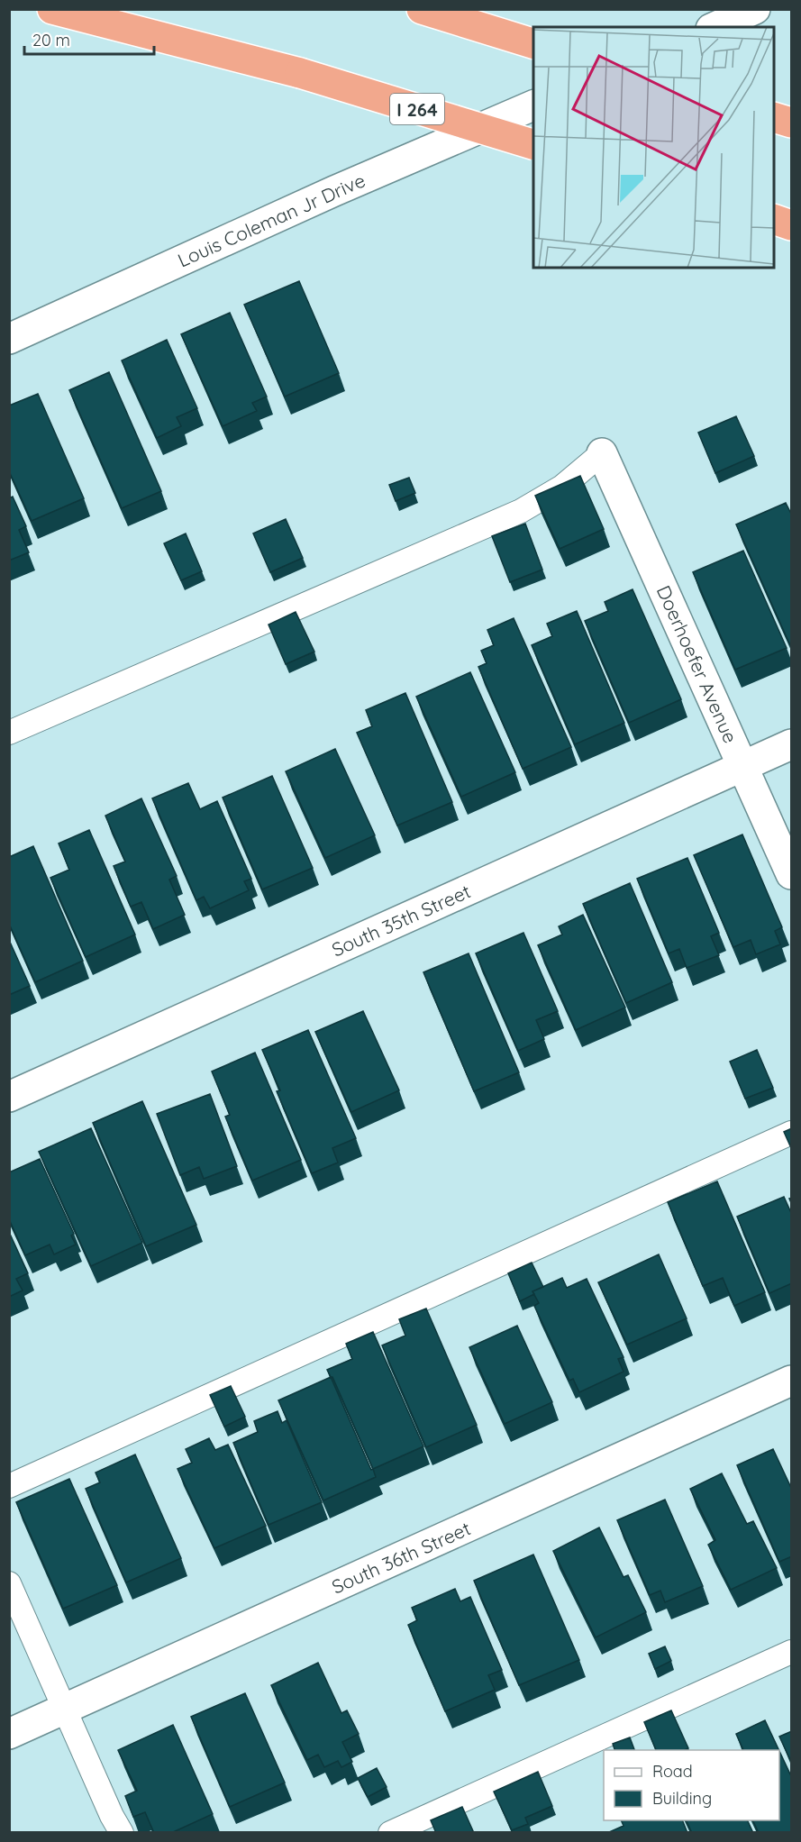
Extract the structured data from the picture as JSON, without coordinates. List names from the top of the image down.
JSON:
{
  "streets": {
    "highway": ["I 264"],
    "street": [
      "Louis Coleman Jr Drive",
      "Doerhoefer Avenue",
      "South 35th Street",
      "South 36th Street"
    ]
  },
  "crossings": [
    ["Doerhoefer Avenue", "South 35th Street"]
  ],
  "legend": ["Road", "Building"],
  "scale_bar": "20 m"
}
